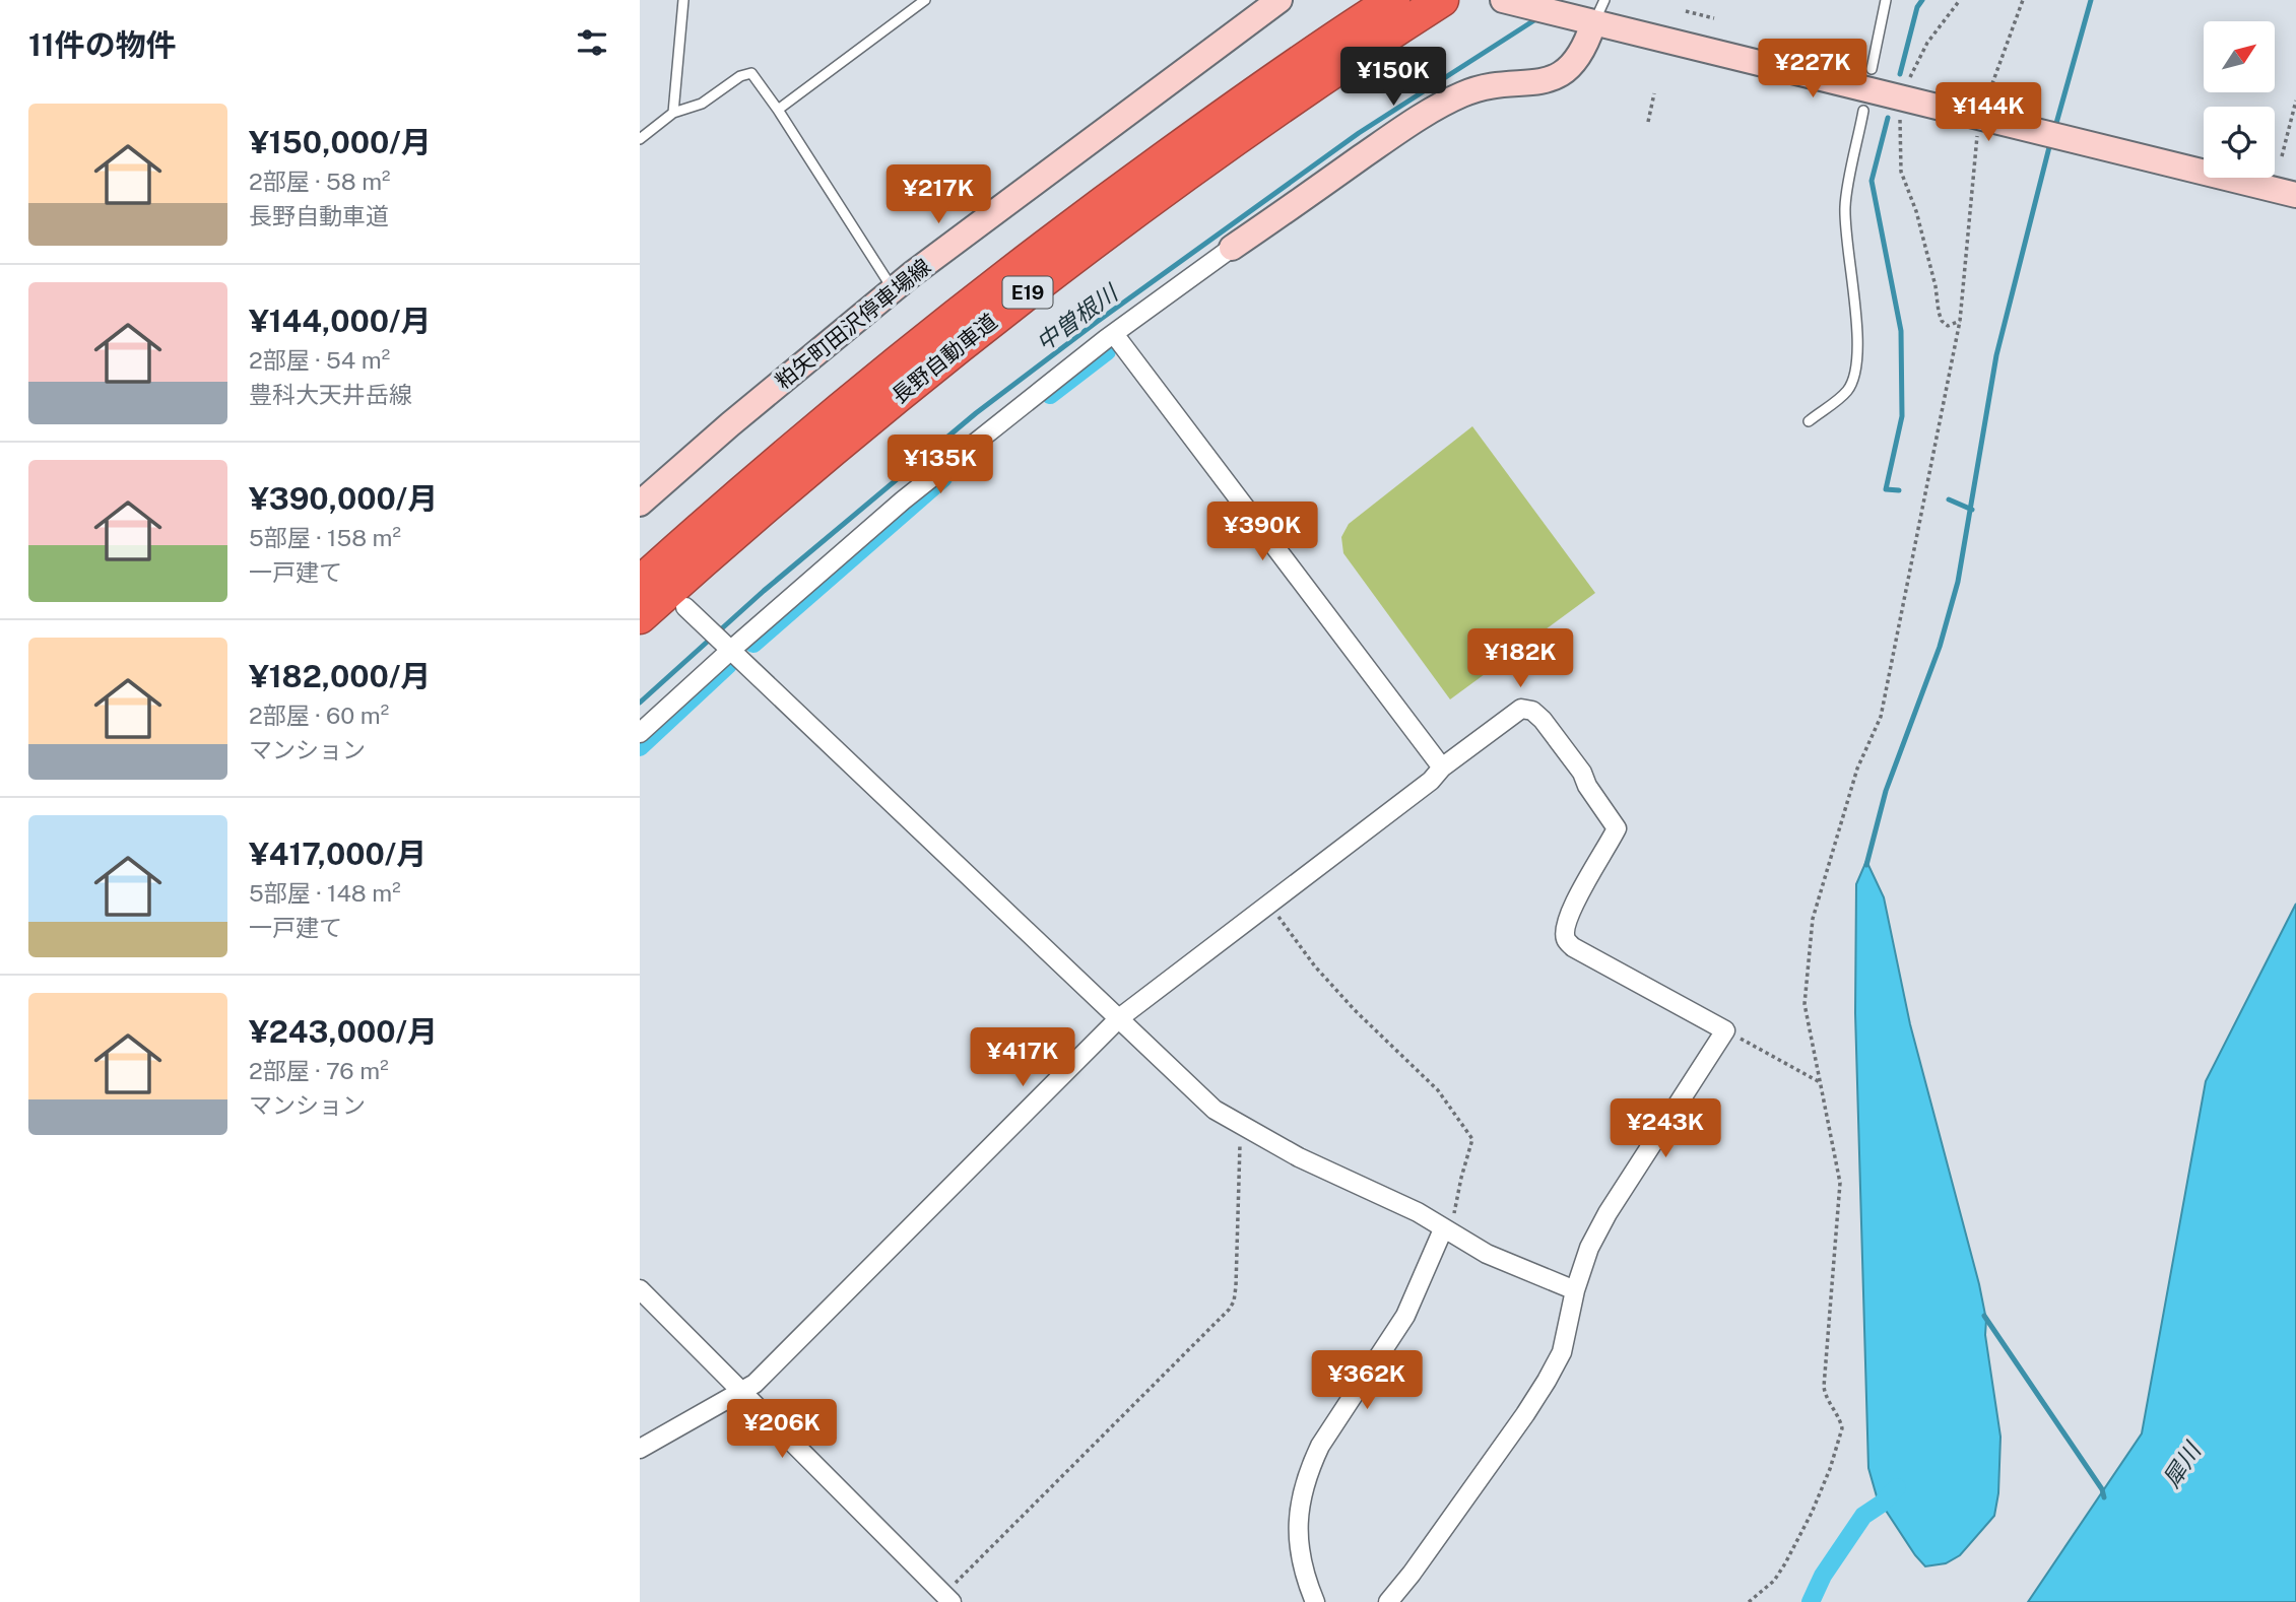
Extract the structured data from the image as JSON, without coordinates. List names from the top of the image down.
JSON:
{
  "streets": {
    "highway": ["E19", "長野自動車道"],
    "main road": ["粕矢町田沢停車場線"]
  },
  "water": ["中曽根川", "犀川"],
  "north": "top right",
  "page": {
    "heading": "11件の物件",
    "price": [
      "¥227K",
      "¥150K",
      "¥144K",
      "¥217K",
      "¥135K",
      "¥390K",
      "¥182K",
      "¥417K",
      "¥243K",
      "¥362K",
      "¥206K"
    ],
    "list": [
      {
        "name": "¥150,000/月",
        "note": "2部屋 · 58 m² · 長野自動車道"
      },
      {
        "name": "¥144,000/月",
        "note": "2部屋 · 54 m² · 豊科大天井岳線"
      },
      {
        "name": "¥390,000/月",
        "note": "5部屋 · 158 m² · 一戸建て"
      },
      {
        "name": "¥182,000/月",
        "note": "2部屋 · 60 m² · マンション"
      },
      {
        "name": "¥417,000/月",
        "note": "5部屋 · 148 m² · 一戸建て"
      },
      {
        "name": "¥243,000/月",
        "note": "2部屋 · 76 m² · マンション"
      }
    ]
  }
}
